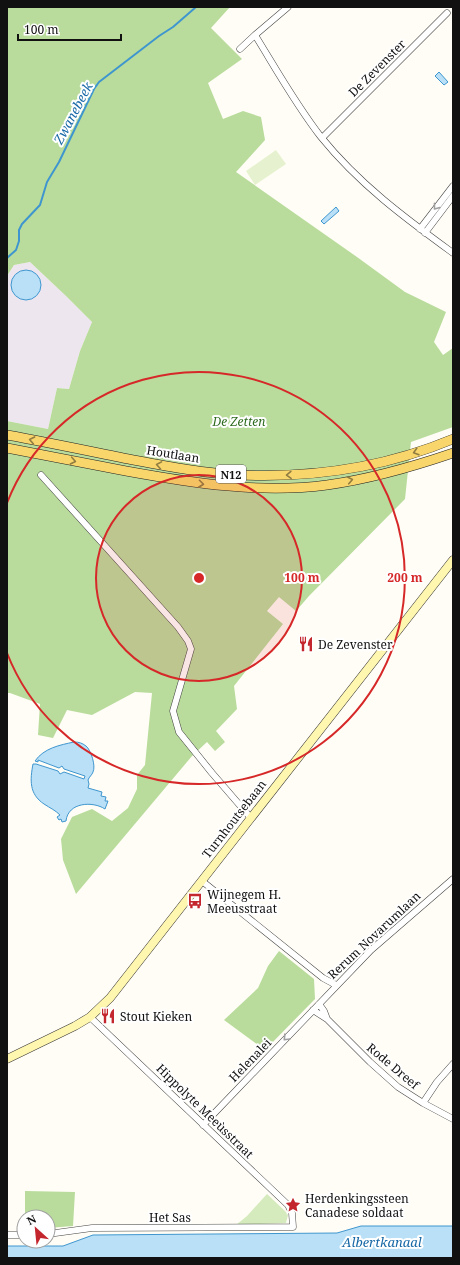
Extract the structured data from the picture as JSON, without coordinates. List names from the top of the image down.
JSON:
{
  "streets": {
    "main road": ["Houtlaan", "N12", "Turnhoutsebaan"],
    "street": [
      "De Zevenster",
      "Rerum Novarumlaan",
      "Helenalei",
      "Rode Dreef",
      "Hippolyte Meeùsstraat",
      "Het Sas"
    ]
  },
  "crossings": [
    ["Turnhoutsebaan", "Hippolyte Meeùsstraat"],
    ["Rerum Novarumlaan", "Helenalei"],
    ["Rerum Novarumlaan", "Rode Dreef"],
    ["Helenalei", "Rode Dreef"],
    ["Helenalei", "Hippolyte Meeùsstraat"],
    ["Hippolyte Meeùsstraat", "Het Sas"]
  ],
  "one_way": ["Helenalei"],
  "water": ["Zwanebeek", "Albertkanaal"],
  "parks": ["De Zetten"],
  "places": {
    "restaurant": ["De Zevenster", "Stout Kieken"],
    "bus stop": ["Wijnegem H. Meeusstraat"],
    "place": ["Herdenkingssteen Canadese soldaat"]
  },
  "scale_bar": "100 m",
  "north": "top left",
  "rings": ["100 m", "200 m"]
}
